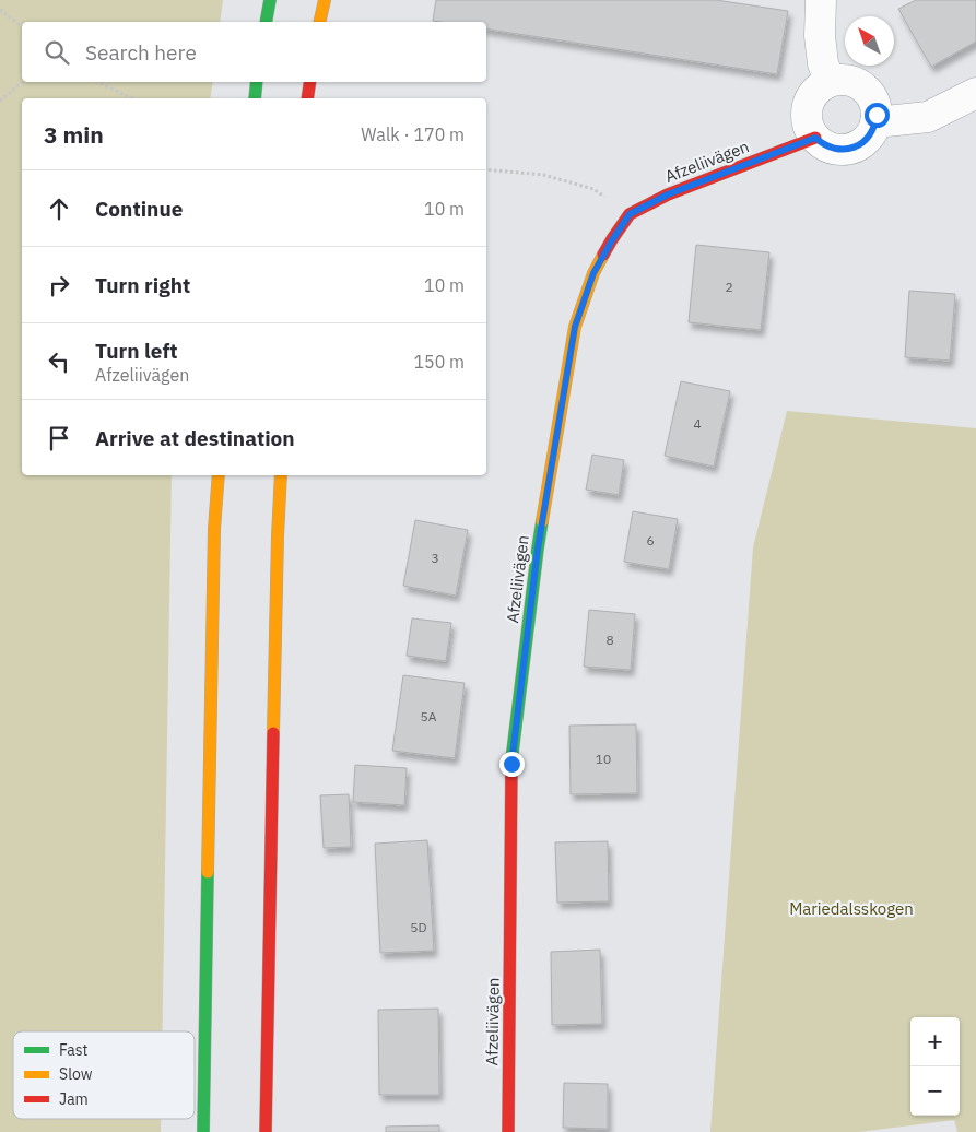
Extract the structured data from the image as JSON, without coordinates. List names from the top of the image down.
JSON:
{
  "streets": {
    "main road": ["Afzeliivägen"]
  },
  "parks": ["Mariedalsskogen"],
  "house_numbers": [
    "2",
    "4",
    "6",
    "3",
    "8",
    "5A",
    "10",
    "5D"
  ],
  "legend": ["Fast", "Slow", "Jam"],
  "north": "top left",
  "page": {
    "search": "Search here",
    "heading": ["3 min", "Walk · 170 m"],
    "list": [
      ["Continue", "10 m"],
      ["Turn right", "10 m"],
      ["Turn left", "Afzeliivägen", "150 m"],
      "Arrive at destination"
    ],
    "map_buttons": ["+", "−"]
  }
}
